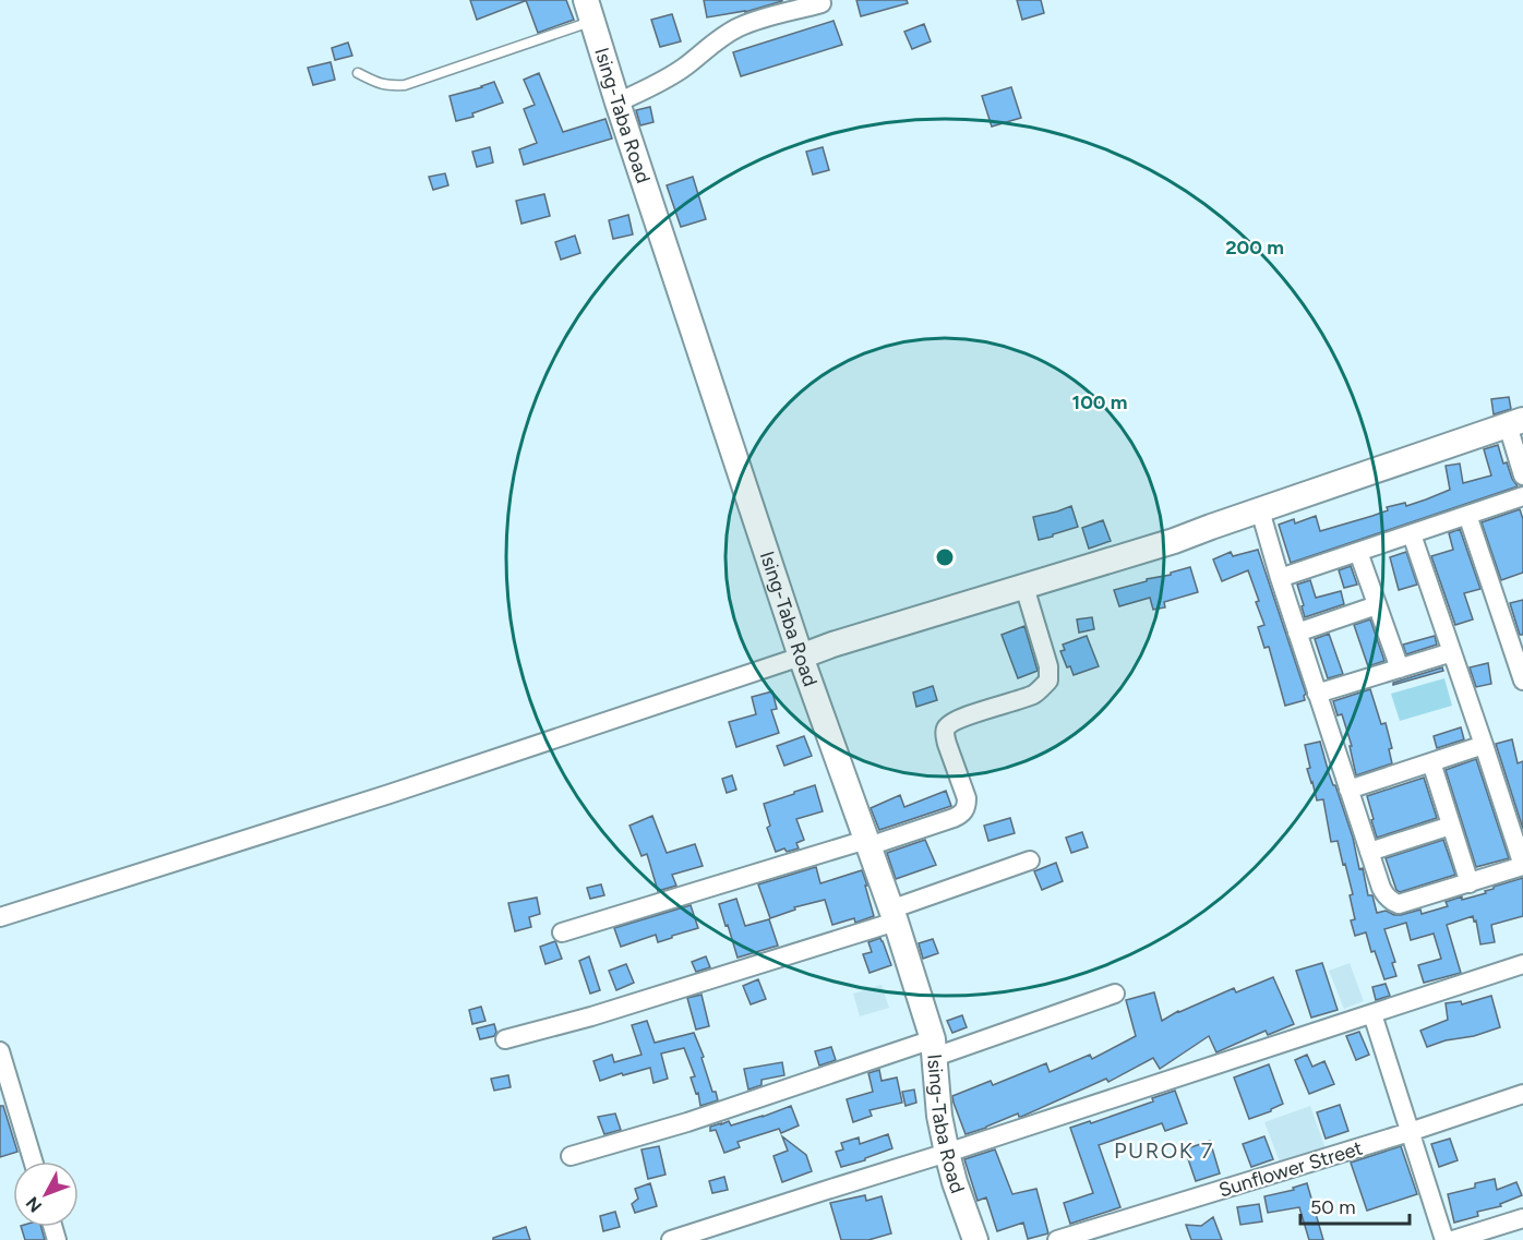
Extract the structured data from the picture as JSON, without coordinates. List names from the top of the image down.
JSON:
{
  "streets": {
    "street": ["Ising-Taba Road", "Sunflower Street"]
  },
  "districts": ["PUROK 7"],
  "scale_bar": "50 m",
  "north": "bottom left",
  "rings": ["200 m", "100 m"]
}
